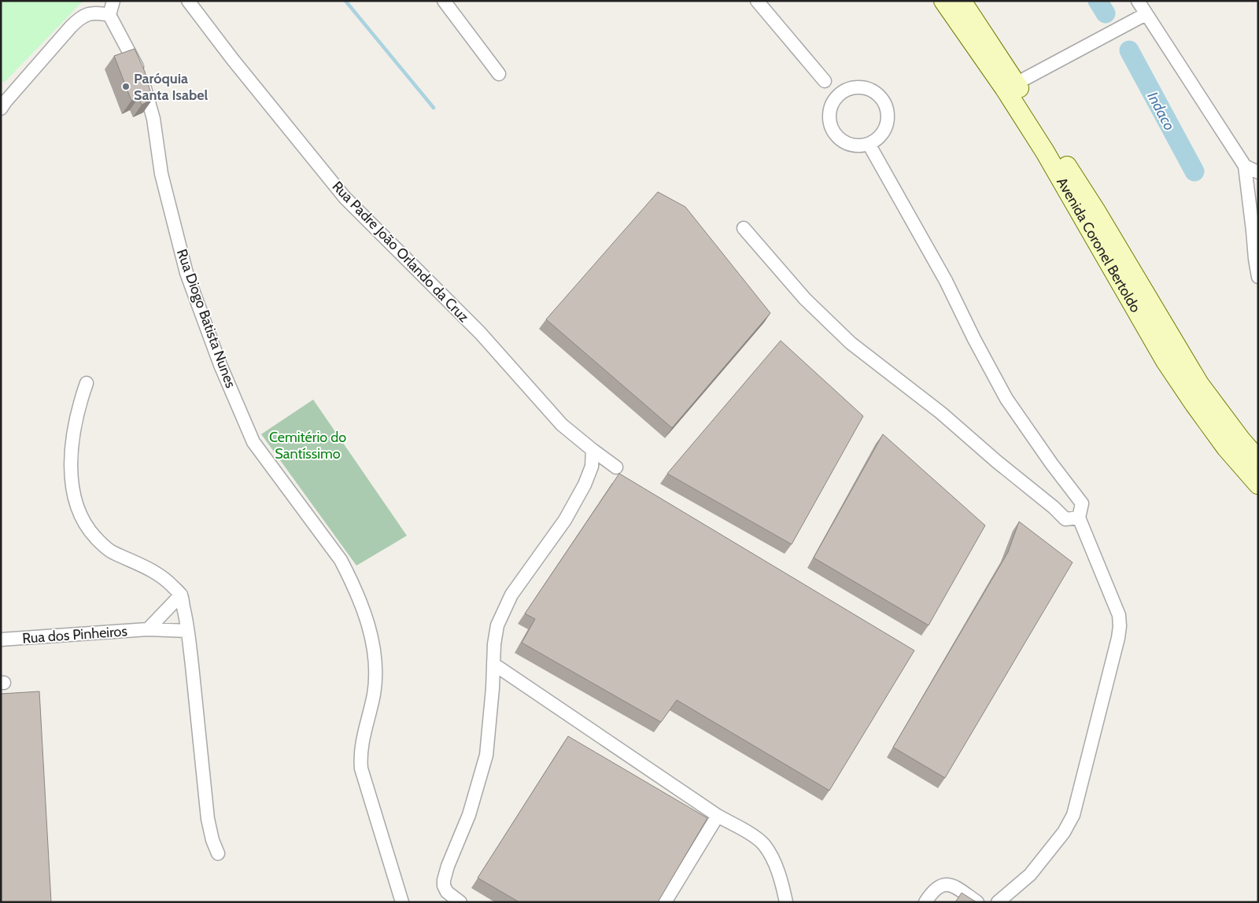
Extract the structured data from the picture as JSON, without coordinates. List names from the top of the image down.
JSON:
{
  "streets": {
    "street": [
      "Avenida Coronel Bertoldo",
      "Rua Padre João Orlando da Cruz",
      "Rua Diogo Batista Nunes",
      "Rua dos Pinheiros"
    ]
  },
  "water": ["Indaco"],
  "parks": ["Cemitério do Santíssimo"],
  "places": ["Paróquia Santa Isabel"]
}
